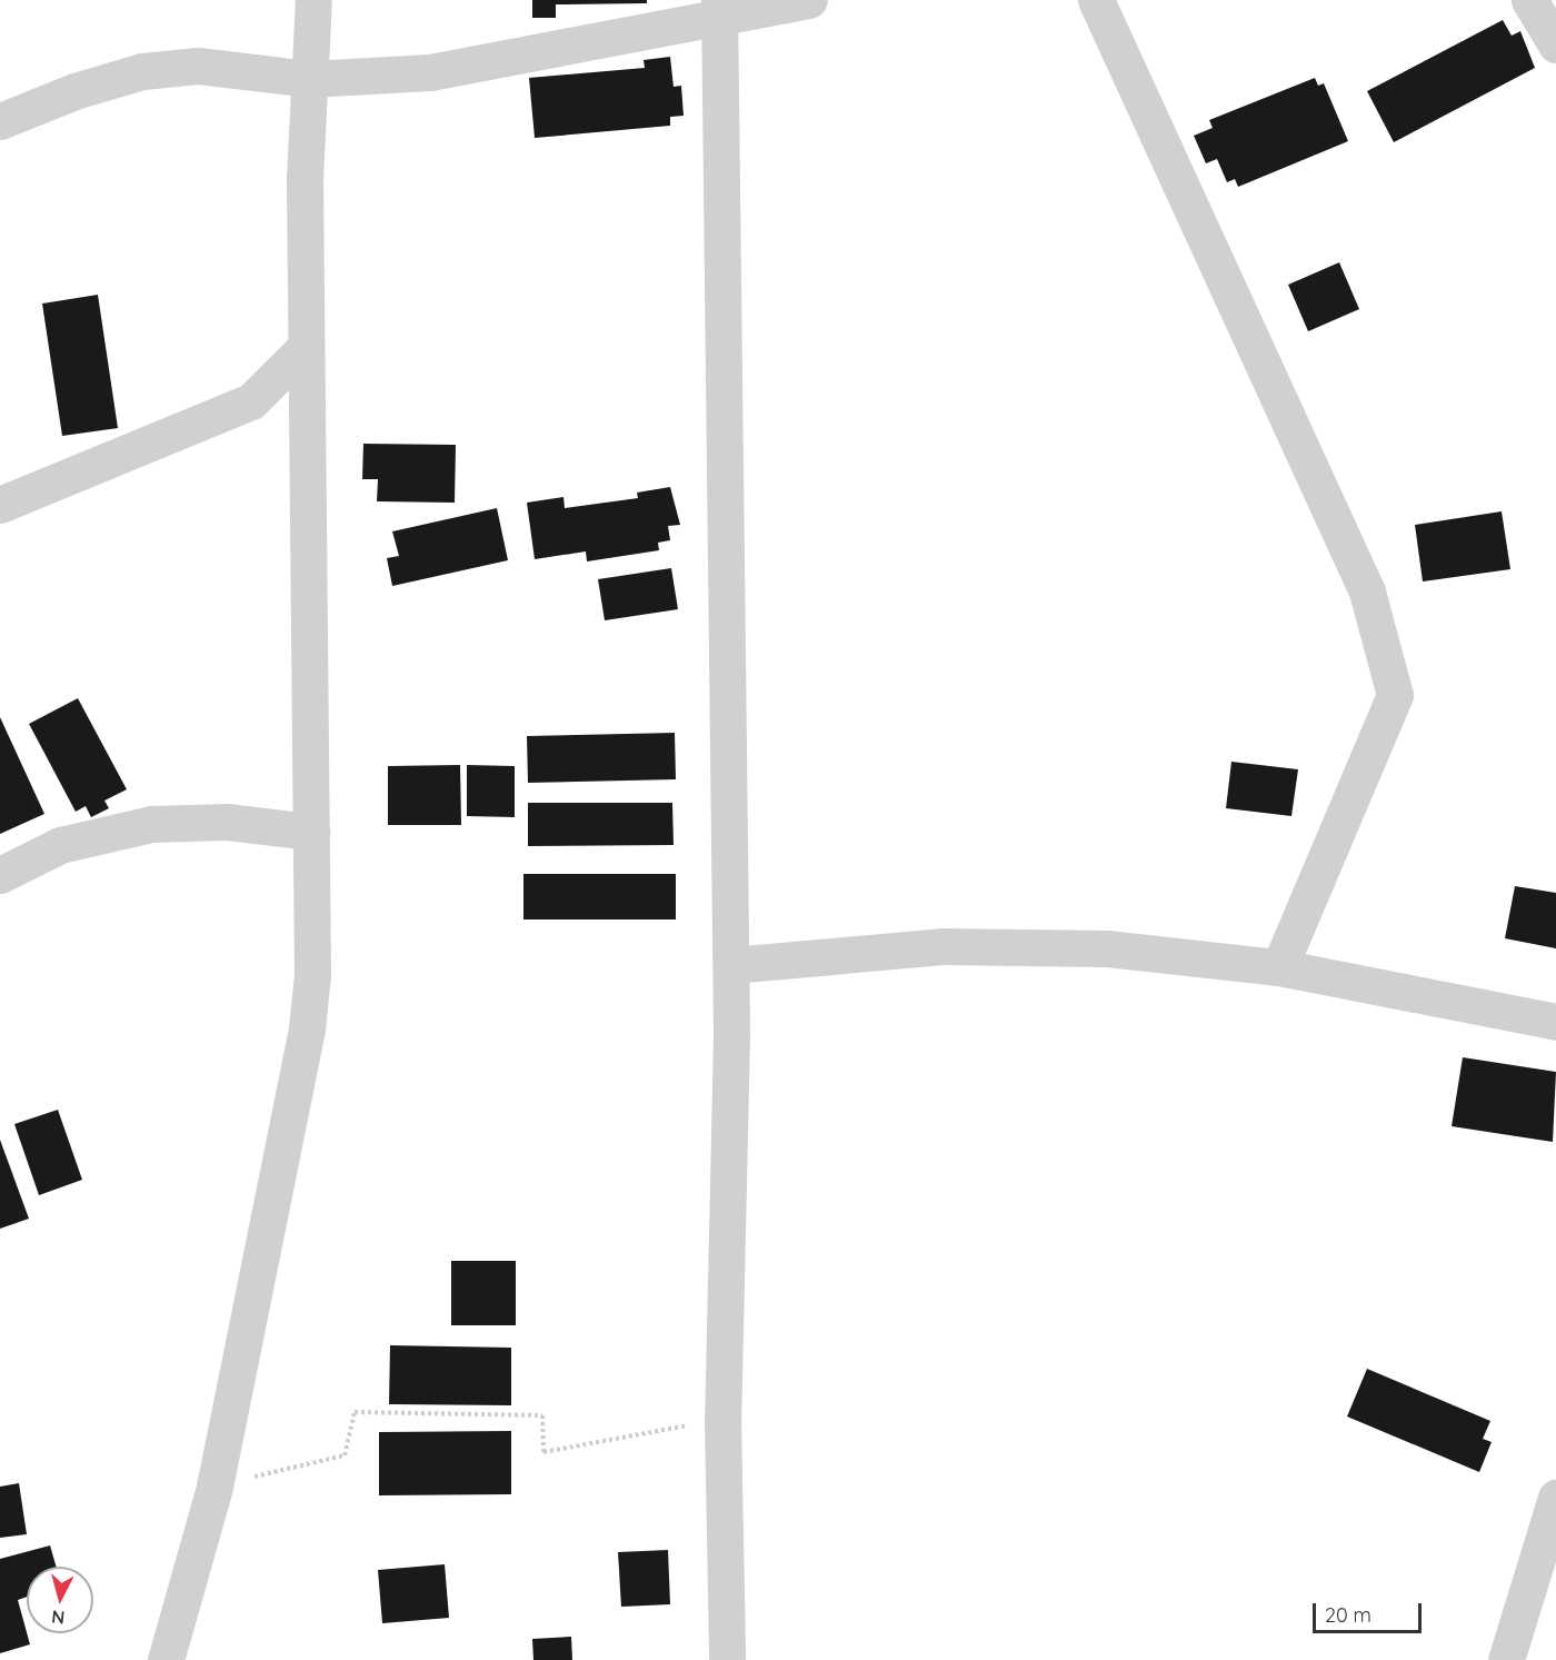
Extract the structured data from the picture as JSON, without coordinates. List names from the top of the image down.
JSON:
{
  "scale_bar": "20 m",
  "north": "bottom"
}
